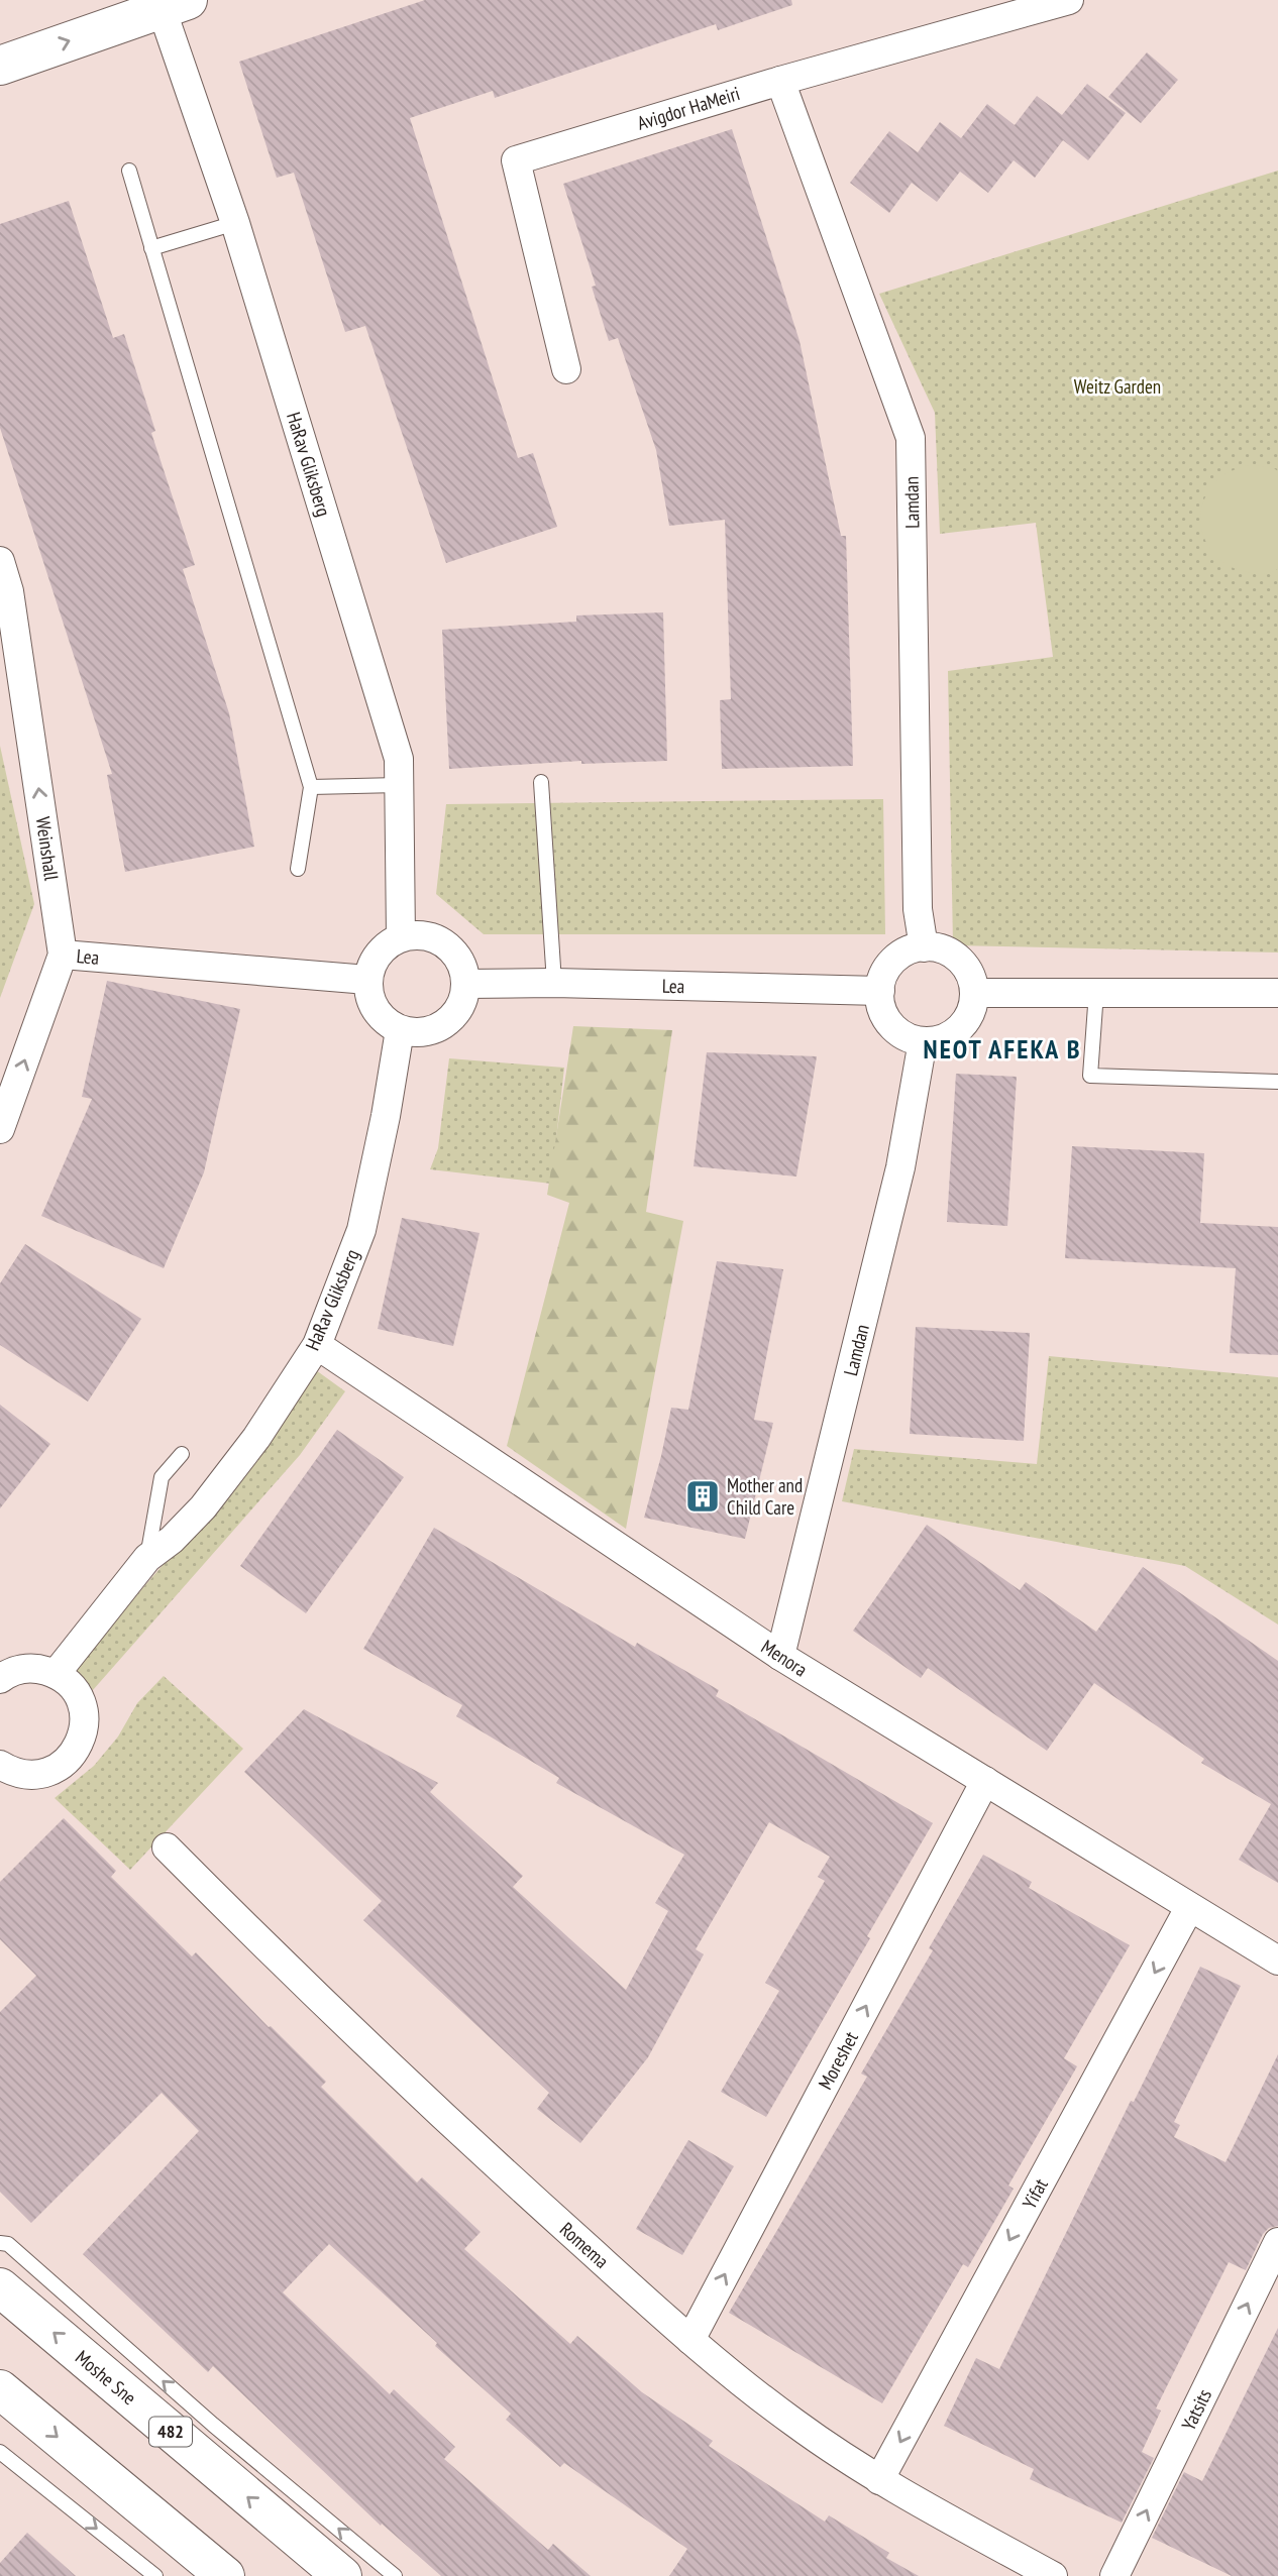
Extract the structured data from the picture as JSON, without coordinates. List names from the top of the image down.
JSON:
{
  "streets": {
    "main road": ["Moshe Sne", "482"],
    "street": [
      "Avigdor HaMeiri",
      "HaRav Gliksberg",
      "Lamdan",
      "Weinshall",
      "Lea",
      "Menora",
      "Moreshet",
      "Yifat",
      "Romema",
      "Yatsits"
    ]
  },
  "crossings": [
    ["Avigdor HaMeiri", "Lamdan"],
    ["HaRav Gliksberg", "Lea"],
    ["HaRav Gliksberg", "Menora"],
    ["Lamdan", "Lea"],
    ["Lamdan", "Menora"],
    ["Weinshall", "Lea"],
    ["Menora", "Moreshet"],
    ["Menora", "Yifat"],
    ["Moreshet", "Romema"],
    ["Yifat", "Romema"]
  ],
  "one_way": [
    "Weinshall",
    "Moreshet",
    "Yifat",
    "Yatsits"
  ],
  "districts": ["NEOT AFEKA B"],
  "parks": ["Weitz Garden"],
  "places": {
    "building": ["Mother and Child Care"]
  }
}
